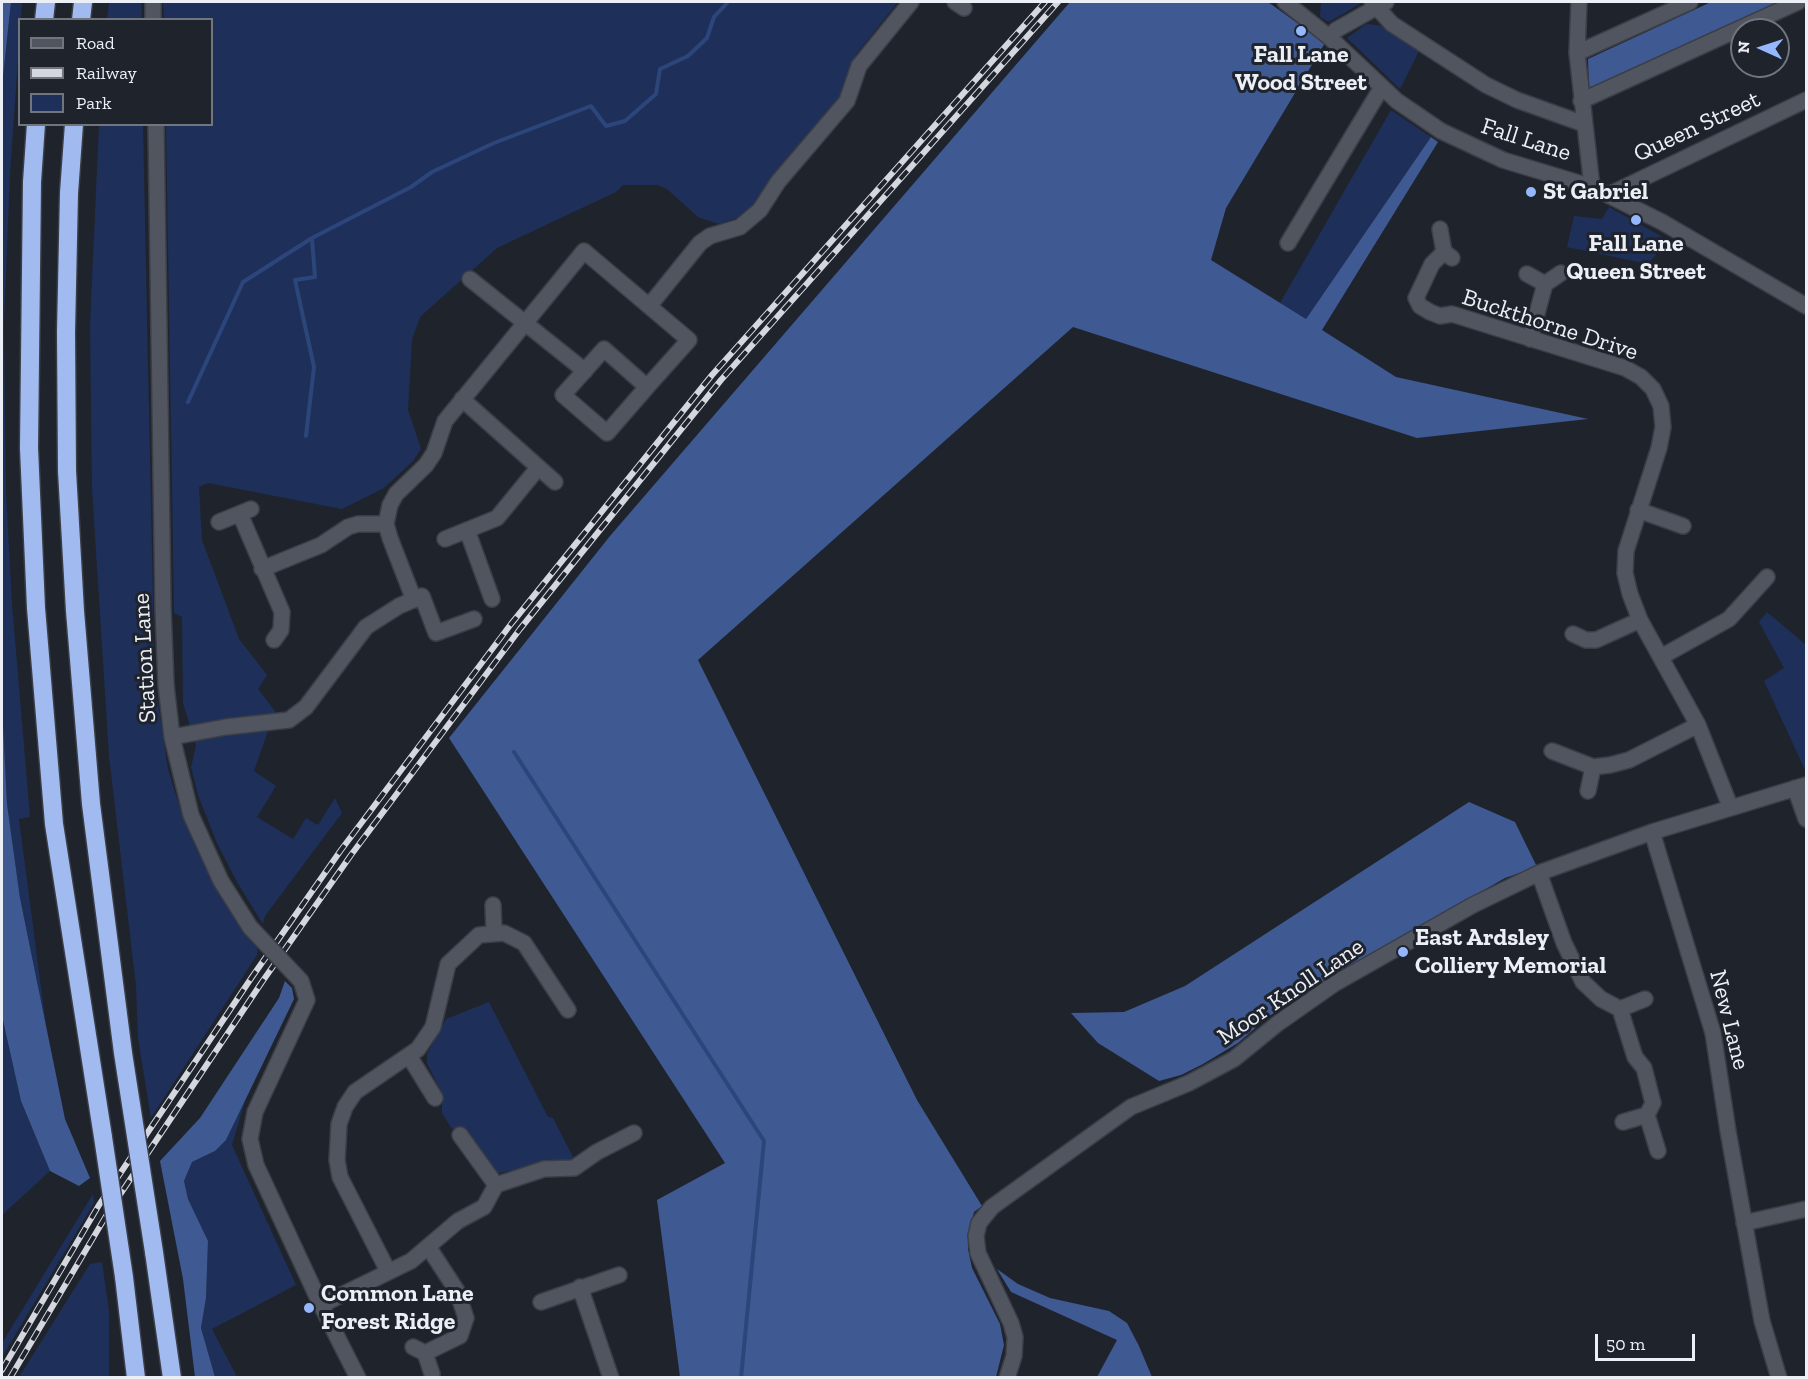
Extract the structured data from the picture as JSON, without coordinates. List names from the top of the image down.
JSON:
{
  "streets": {
    "street": [
      "Queen Street",
      "Fall Lane",
      "Buckthorne Drive",
      "Station Lane",
      "Moor Knoll Lane",
      "New Lane"
    ]
  },
  "crossings": [
    ["Queen Street", "Fall Lane"],
    ["Buckthorne Drive", "Moor Knoll Lane"],
    ["Moor Knoll Lane", "New Lane"]
  ],
  "places": [
    "Fall Lane Wood Street",
    "St Gabriel",
    "Fall Lane Queen Street",
    "East Ardsley Colliery Memorial",
    "Common Lane Forest Ridge"
  ],
  "legend": ["Road", "Railway", "Park"],
  "scale_bar": "50 m",
  "north": "left"
}
